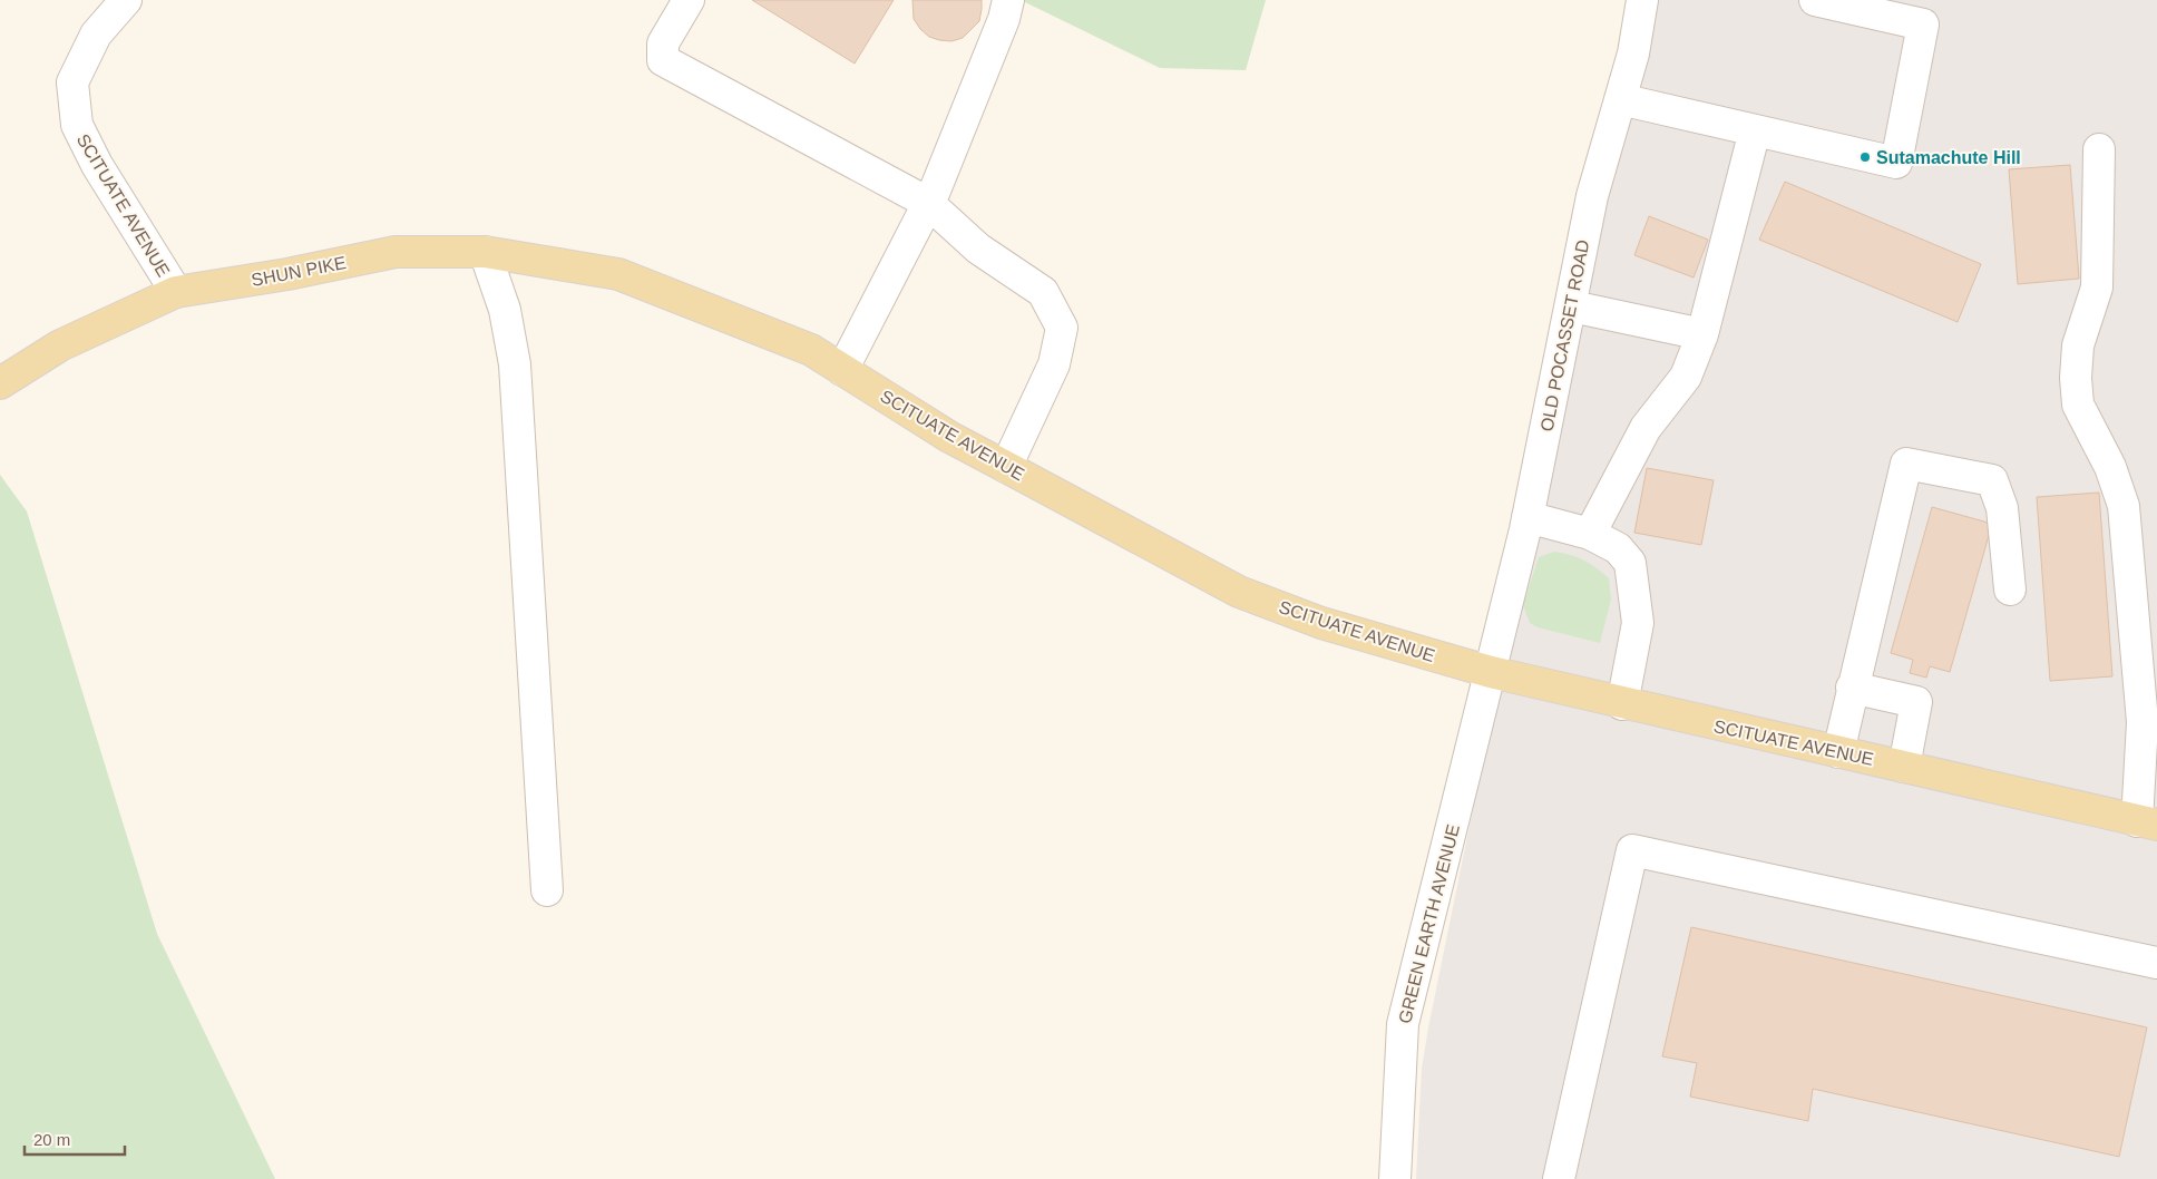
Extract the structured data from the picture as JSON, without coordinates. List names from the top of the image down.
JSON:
{
  "streets": {
    "main road": ["SCITUATE AVENUE", "SHUN PIKE"],
    "street": ["OLD POCASSET ROAD", "GREEN EARTH AVENUE"]
  },
  "crossings": [
    ["SCITUATE AVENUE", "SHUN PIKE"],
    ["SCITUATE AVENUE", "OLD POCASSET ROAD"],
    ["SCITUATE AVENUE", "GREEN EARTH AVENUE"],
    ["OLD POCASSET ROAD", "GREEN EARTH AVENUE"]
  ],
  "places": ["Sutamachute Hill"],
  "scale_bar": "20 m"
}
